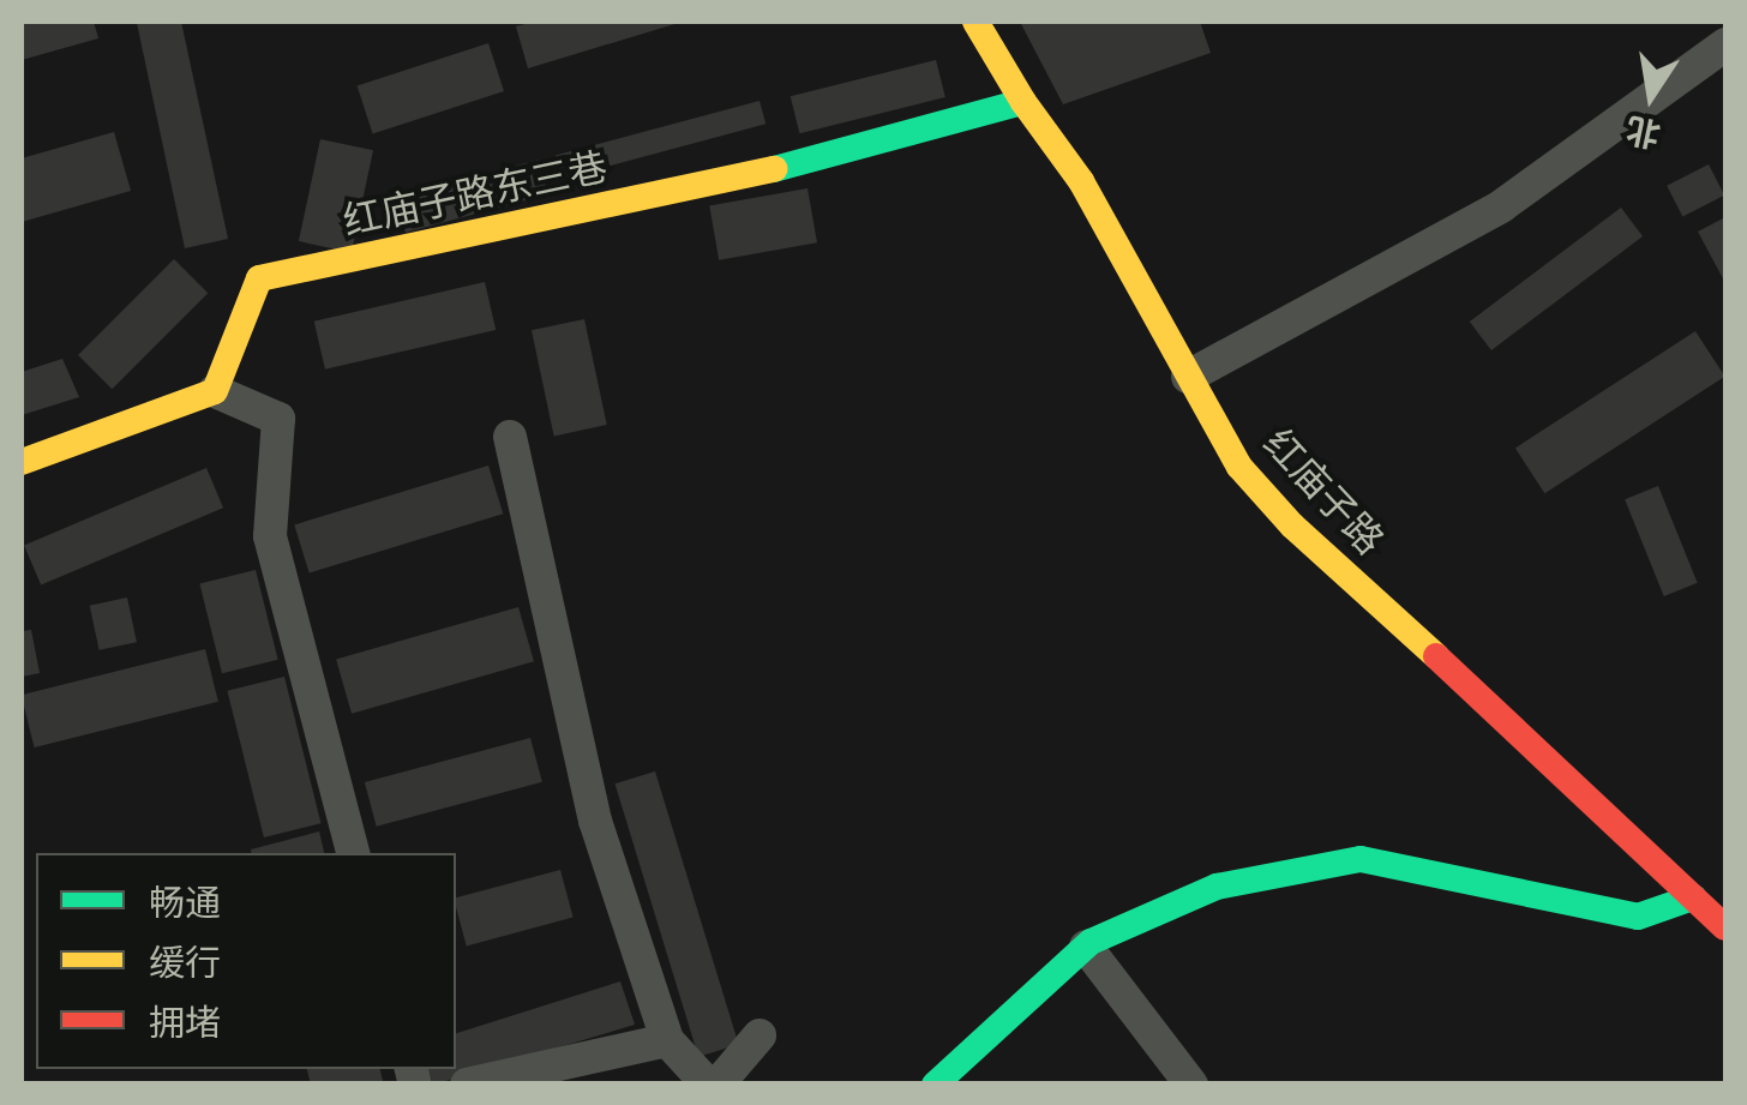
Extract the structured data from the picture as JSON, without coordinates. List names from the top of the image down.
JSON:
{
  "streets": {
    "street": ["红庙子路东三巷", "红庙子路"]
  },
  "crossings": [
    ["红庙子路东三巷", "红庙子路"]
  ],
  "legend": ["畅通", "缓行", "拥堵"],
  "north": "bottom"
}
